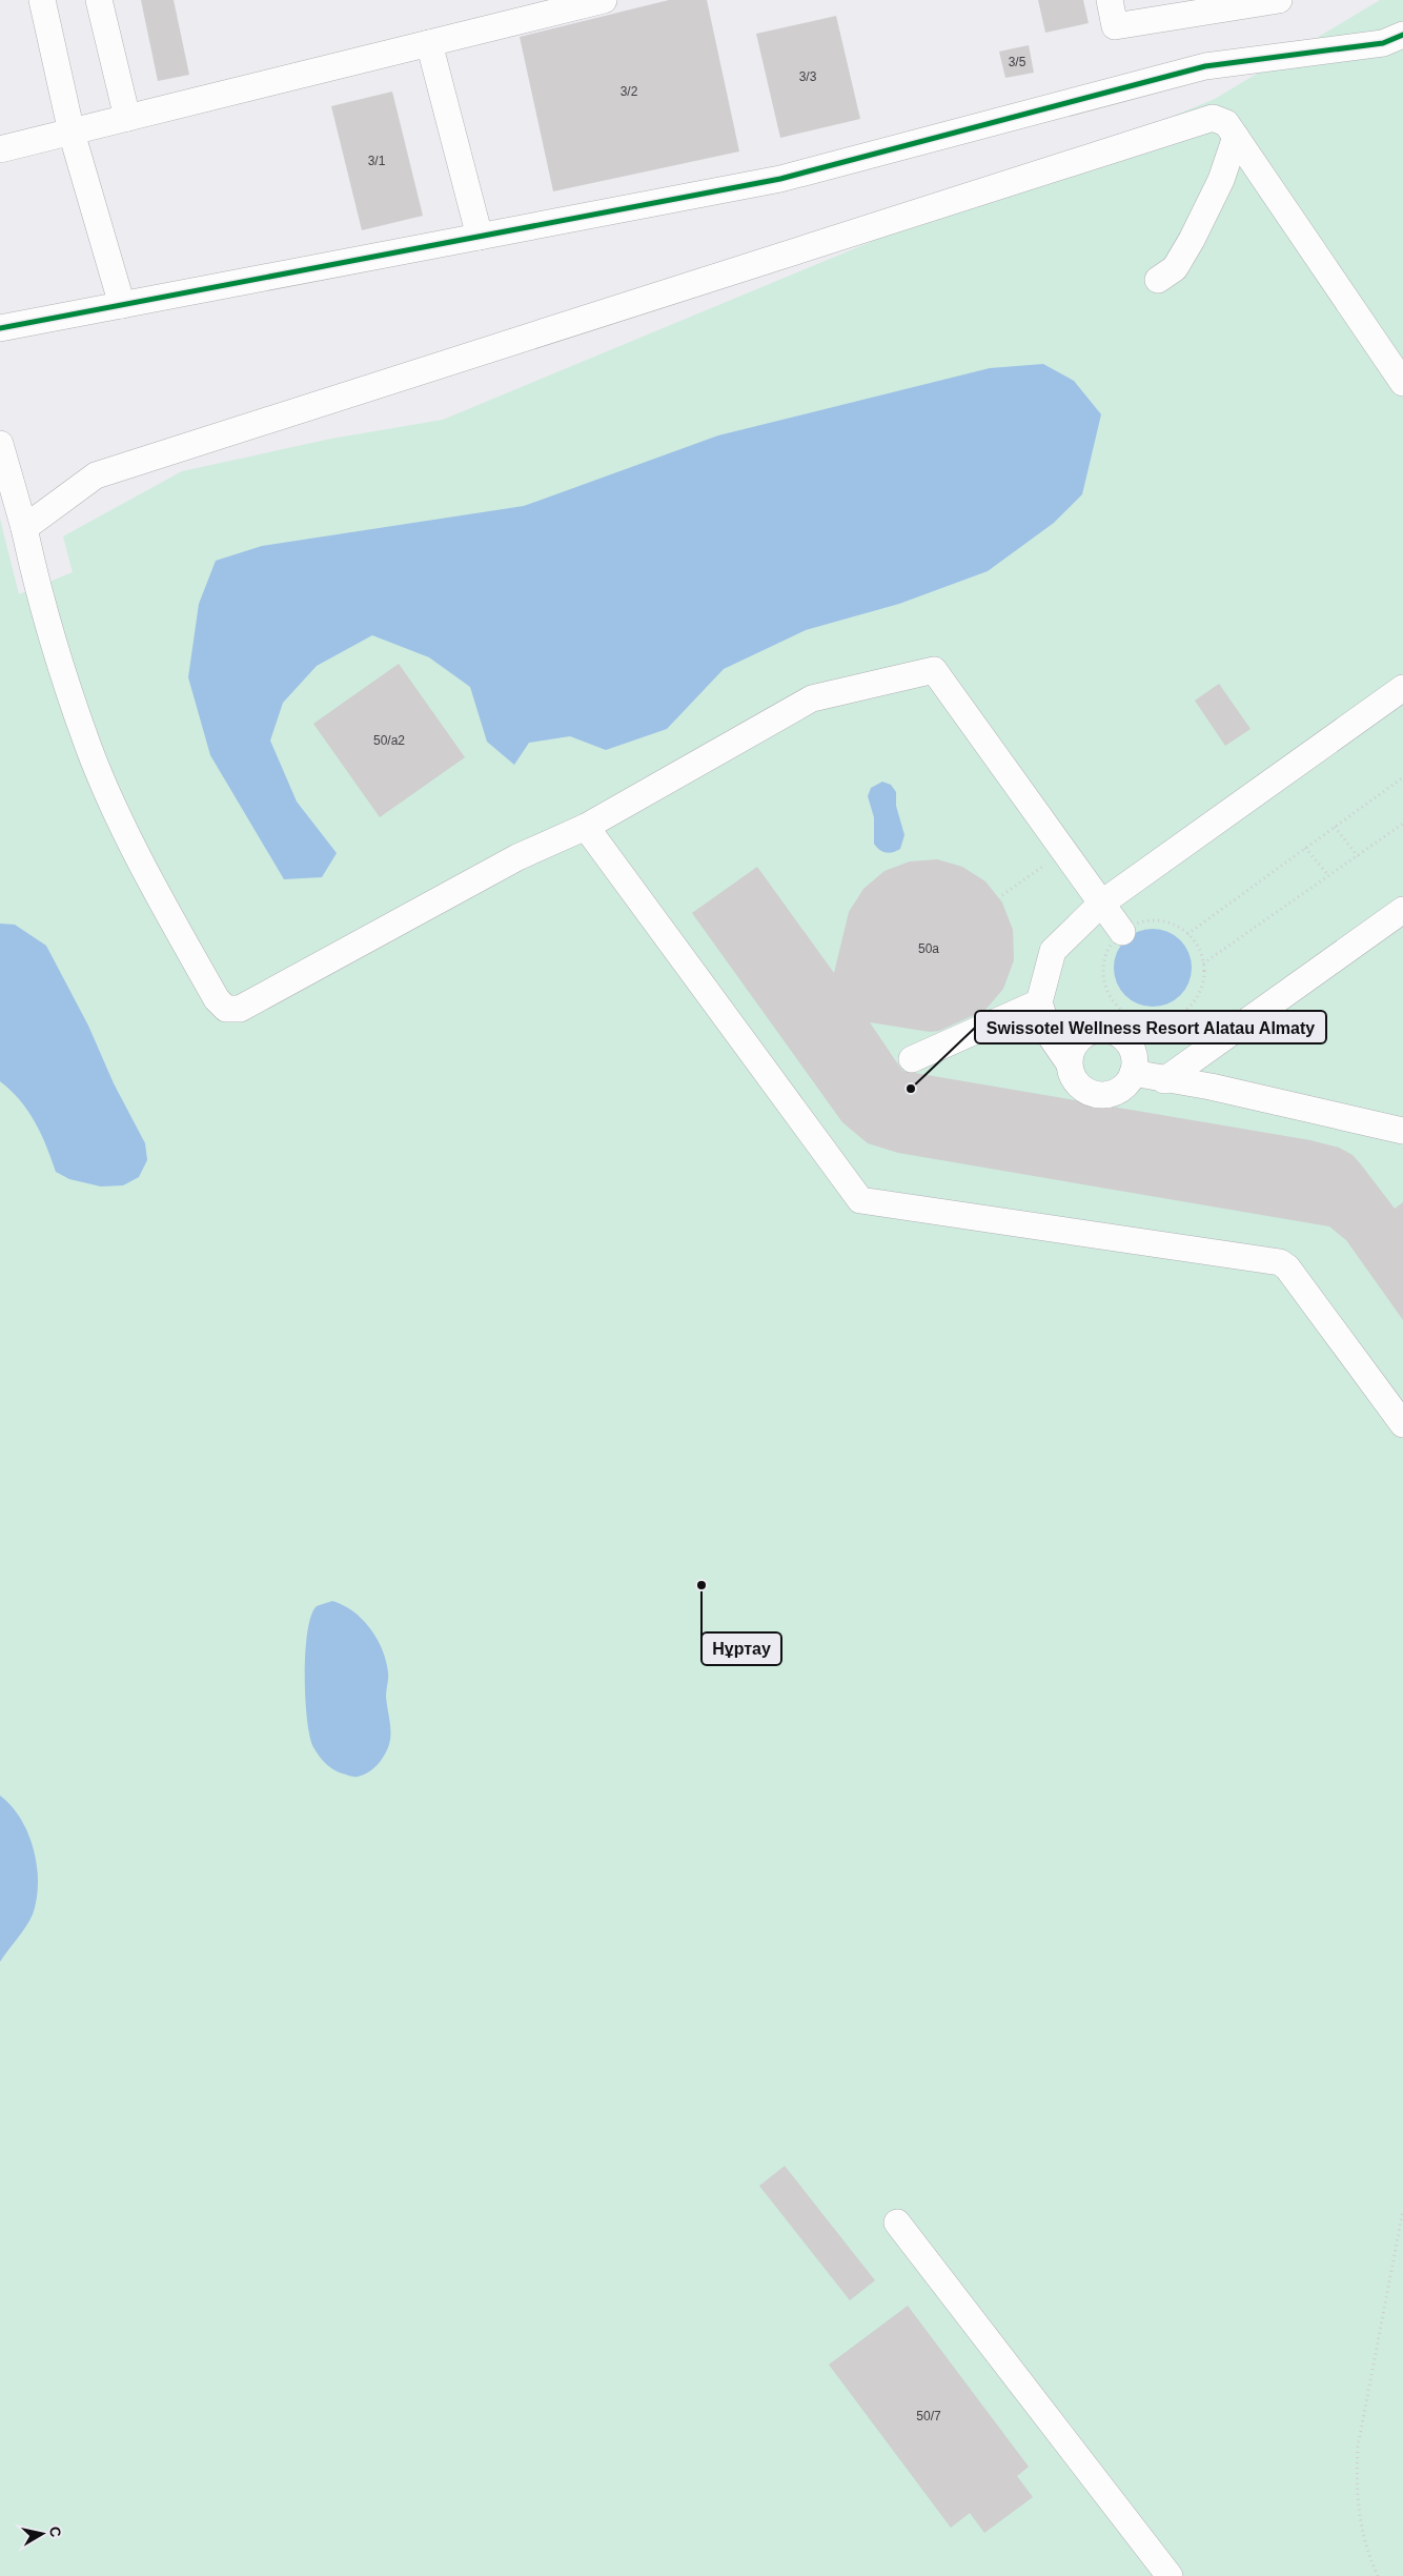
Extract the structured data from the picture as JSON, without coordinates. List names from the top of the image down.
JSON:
{
  "places": ["Swissotel Wellness Resort Alatau Almaty", "Нұртау"],
  "house_numbers": [
    "3/5",
    "3/3",
    "3/2",
    "3/1",
    "50/а2",
    "50а",
    "50/7"
  ],
  "north": "right"
}
